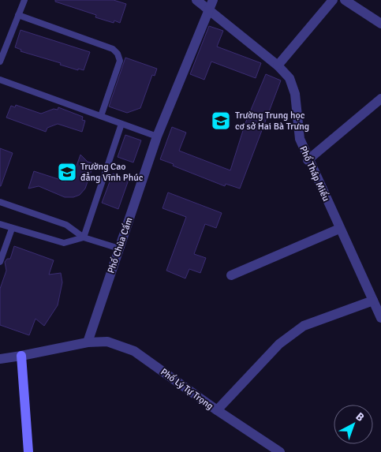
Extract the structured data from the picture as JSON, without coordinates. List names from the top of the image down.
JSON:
{
  "streets": {
    "street": ["Phố Tháp Miếu", "Phố Chùa Cấm", "Phố Lý Tự Trọng"]
  },
  "crossings": [
    ["Phố Tháp Miếu", "Phố Chùa Cấm"],
    ["Phố Chùa Cấm", "Phố Lý Tự Trọng"]
  ],
  "places": {
    "school or university": ["Trường Trung học cơ sở Hai Bà Trưng", "Trường Cao đẳng Vĩnh Phúc"]
  },
  "north": "top right"
}
